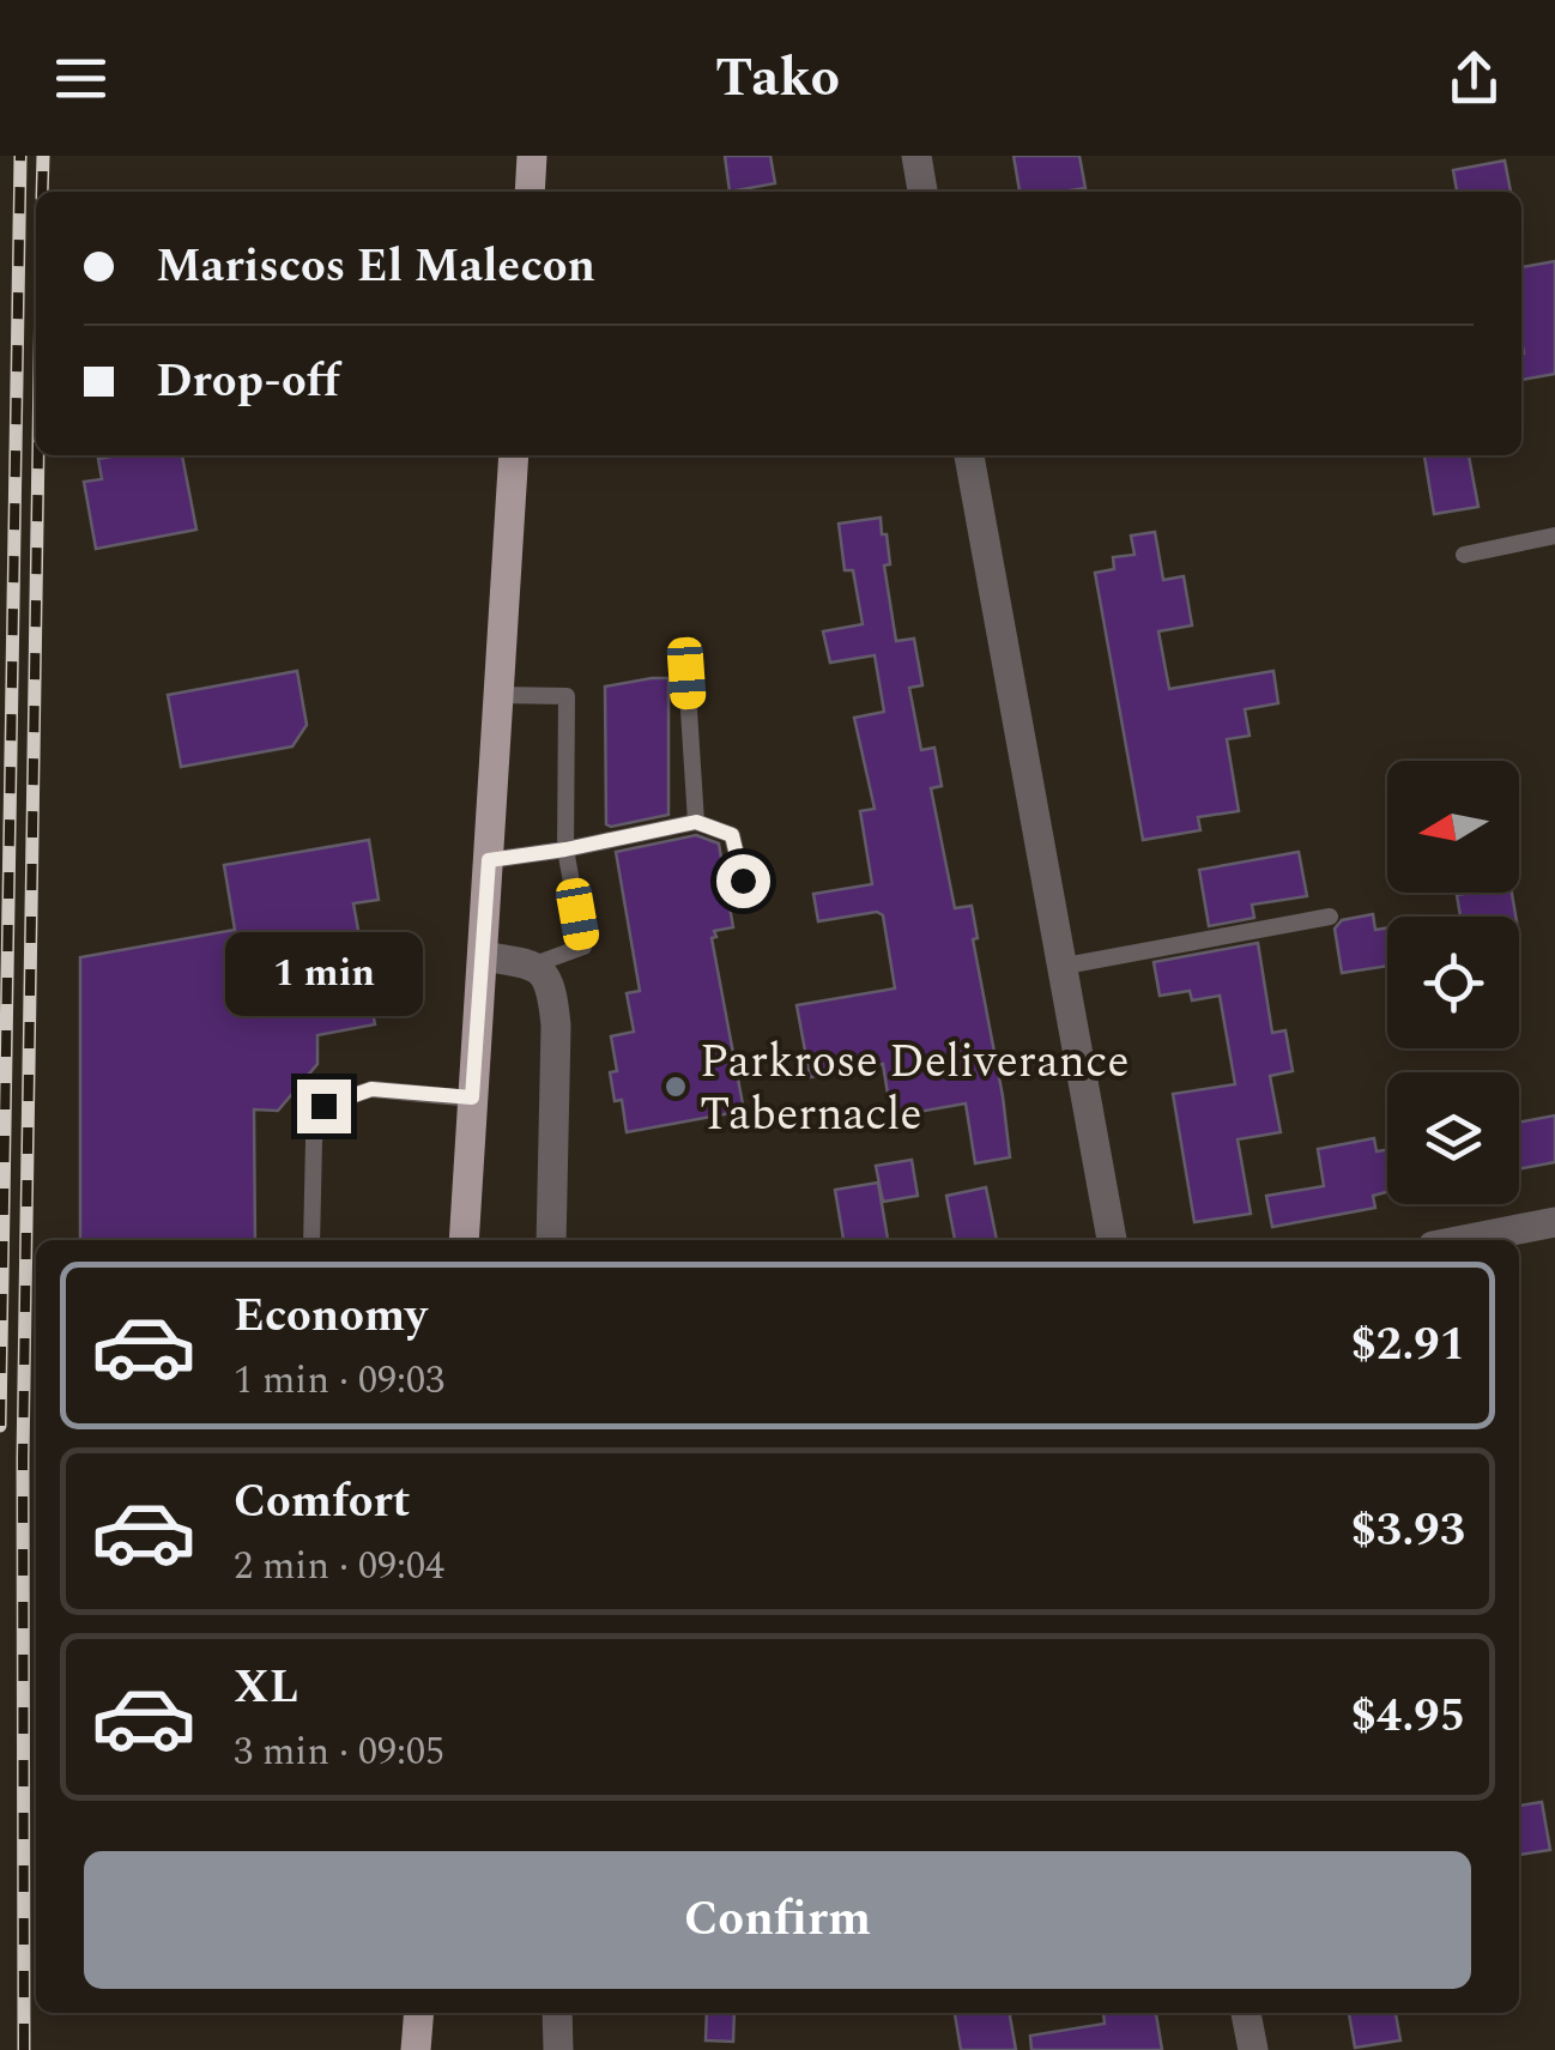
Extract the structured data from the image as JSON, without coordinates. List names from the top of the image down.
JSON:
{
  "places": ["Parkrose Deliverance Tabernacle"],
  "north": "left",
  "page": {
    "header": "Tako",
    "banner": ["Mariscos El Malecon", "Drop-off"],
    "bubble": "1 min",
    "list": [
      {
        "name": "Economy",
        "note": "1 min · 09:03",
        "value": "$2.91"
      },
      {
        "name": "Comfort",
        "note": "2 min · 09:04",
        "value": "$3.93"
      },
      {
        "name": "XL",
        "note": "3 min · 09:05",
        "value": "$4.95"
      }
    ],
    "buttons": "Confirm"
  }
}
